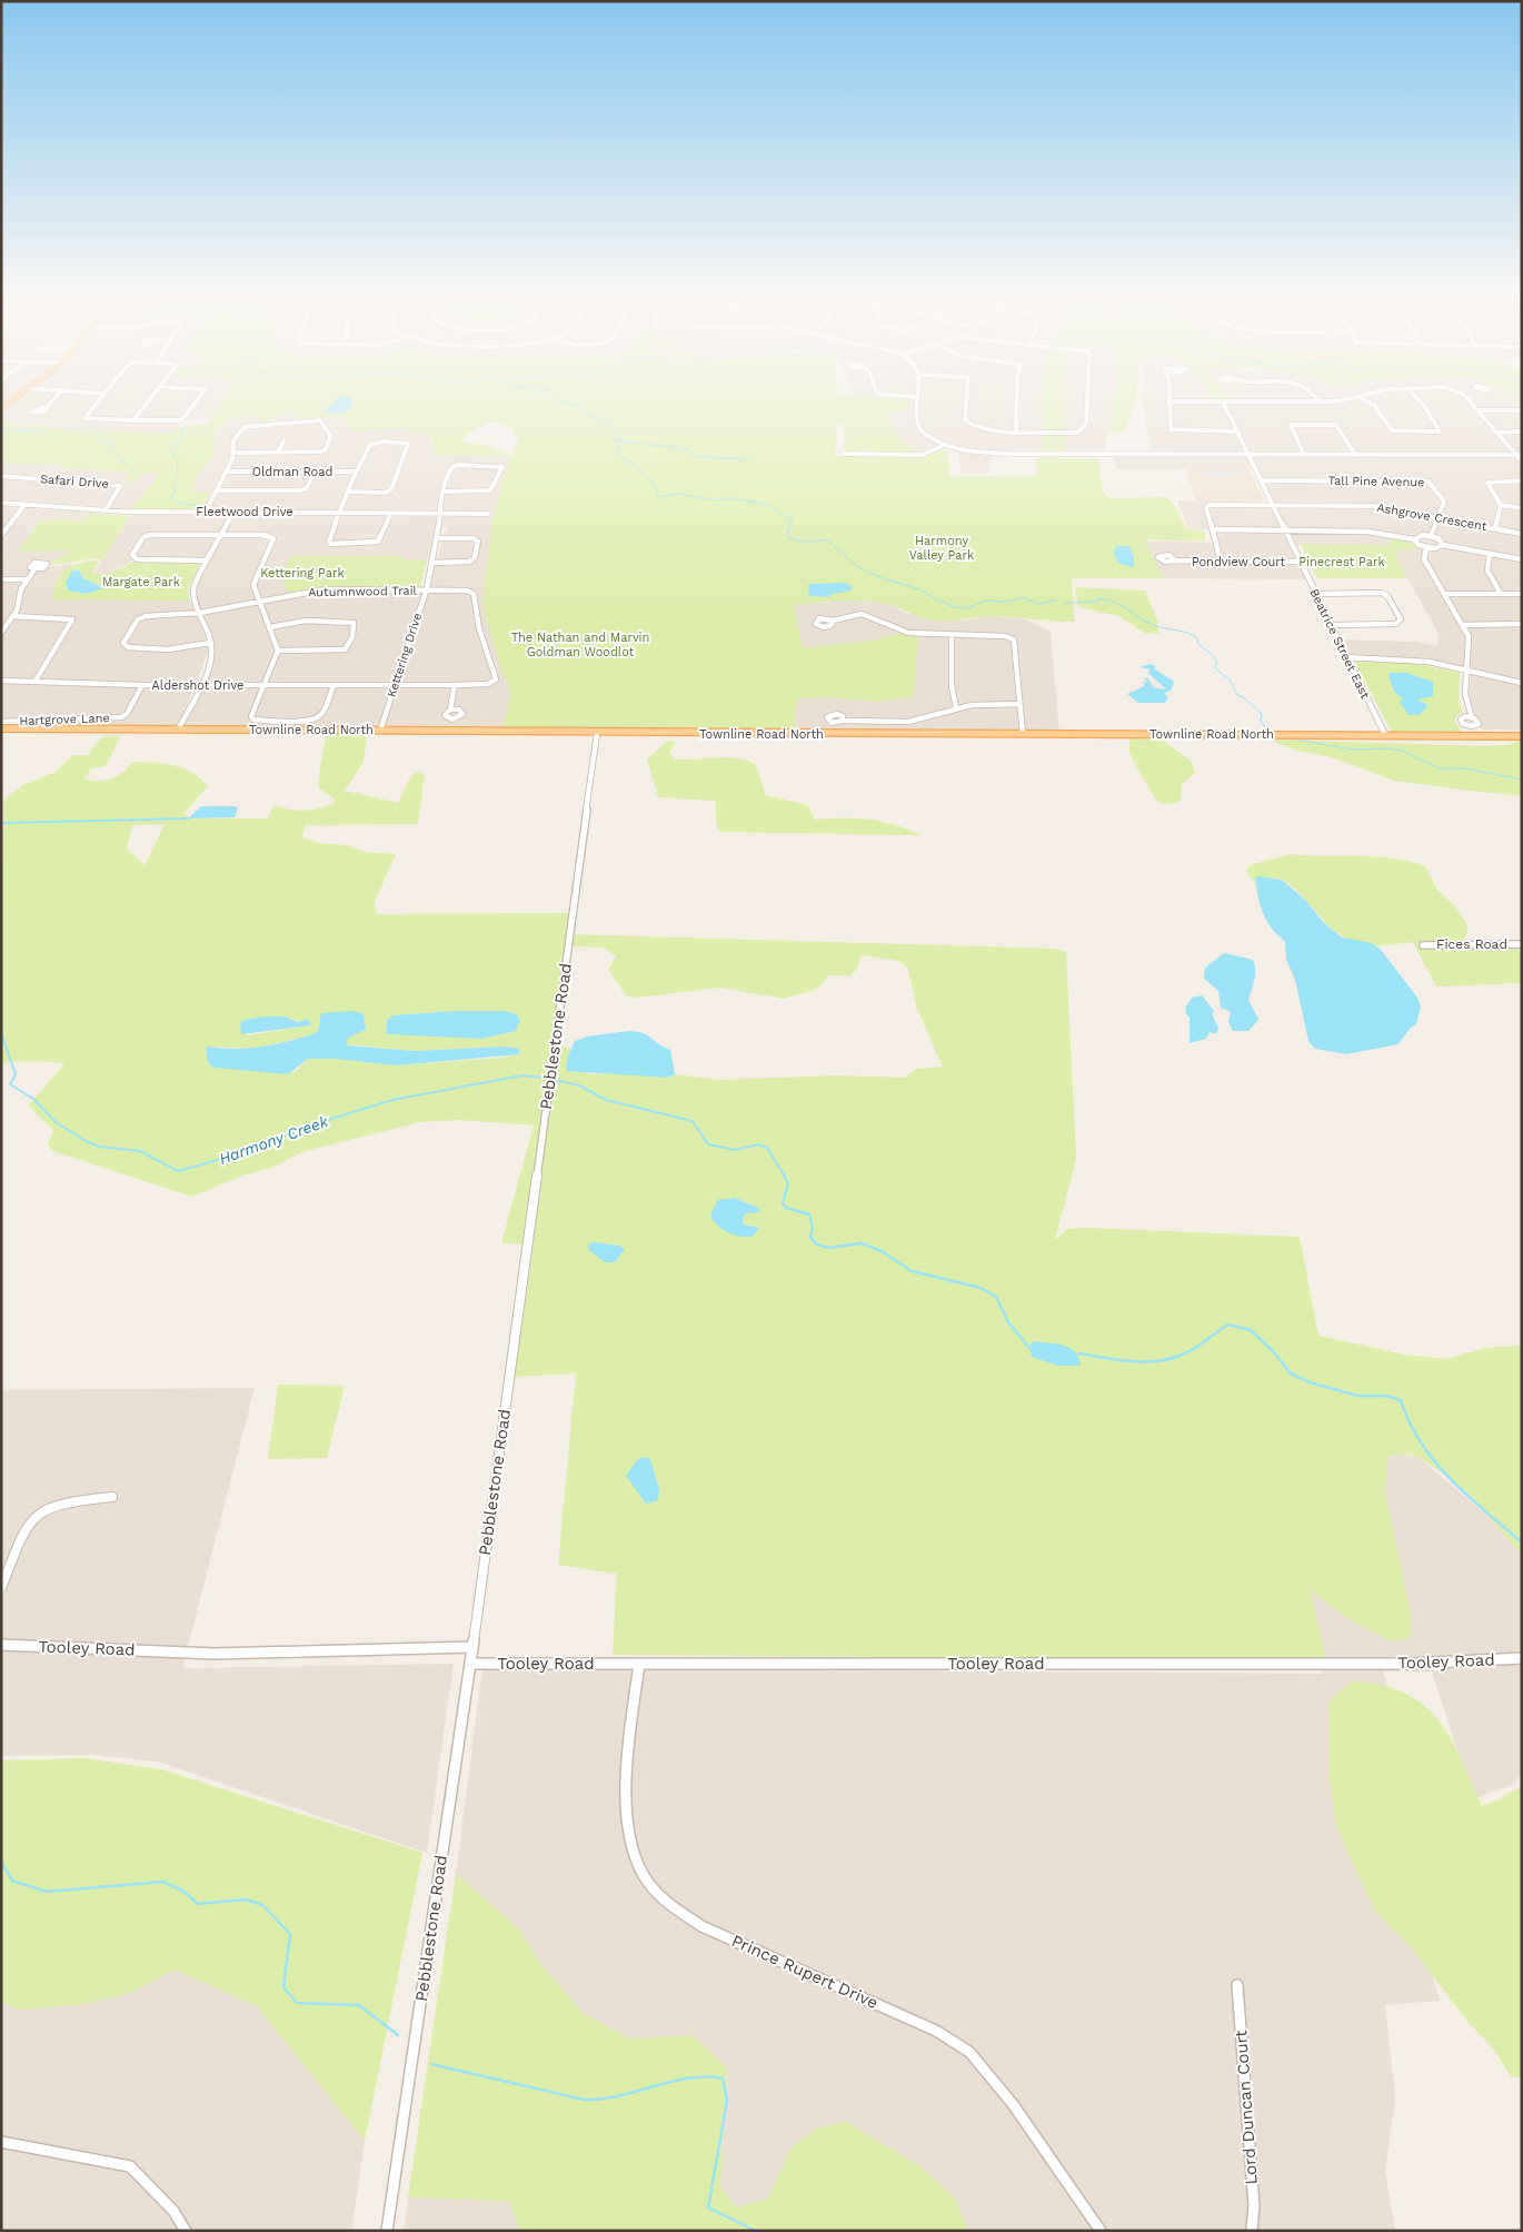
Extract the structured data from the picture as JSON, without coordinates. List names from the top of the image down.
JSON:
{
  "streets": {
    "main road": ["Townline Road North"],
    "street": [
      "Oldman Road",
      "Safari Drive",
      "Tall Pine Avenue",
      "Fleetwood Drive",
      "Ashgrove Crescent",
      "Pondview Court",
      "Autumnwood Trail",
      "Beatrice Street East",
      "Kettering Drive",
      "Aldershot Drive",
      "Hartgrove Lane",
      "Fices Road",
      "Pebblestone Road",
      "Tooley Road",
      "Prince Rupert Drive",
      "Lord Duncan Court"
    ]
  },
  "crossings": [
    ["Safari Drive", "Fleetwood Drive"],
    ["Tall Pine Avenue", "Ashgrove Crescent"],
    ["Tall Pine Avenue", "Beatrice Street East"],
    ["Fleetwood Drive", "Kettering Drive"],
    ["Ashgrove Crescent", "Beatrice Street East"],
    ["Pondview Court", "Beatrice Street East"],
    ["Autumnwood Trail", "Kettering Drive"],
    ["Autumnwood Trail", "Aldershot Drive"],
    ["Beatrice Street East", "Townline Road North"],
    ["Kettering Drive", "Aldershot Drive"],
    ["Kettering Drive", "Townline Road North"],
    ["Aldershot Drive", "Hartgrove Lane"],
    ["Townline Road North", "Pebblestone Road"],
    ["Pebblestone Road", "Tooley Road"],
    ["Tooley Road", "Prince Rupert Drive"]
  ],
  "water": ["Harmony Creek"],
  "parks": [
    "Harmony Valley Park",
    "Pinecrest Park",
    "Kettering Park",
    "Margate Park",
    "The Nathan and Marvin Goldman Woodlot"
  ]
}
